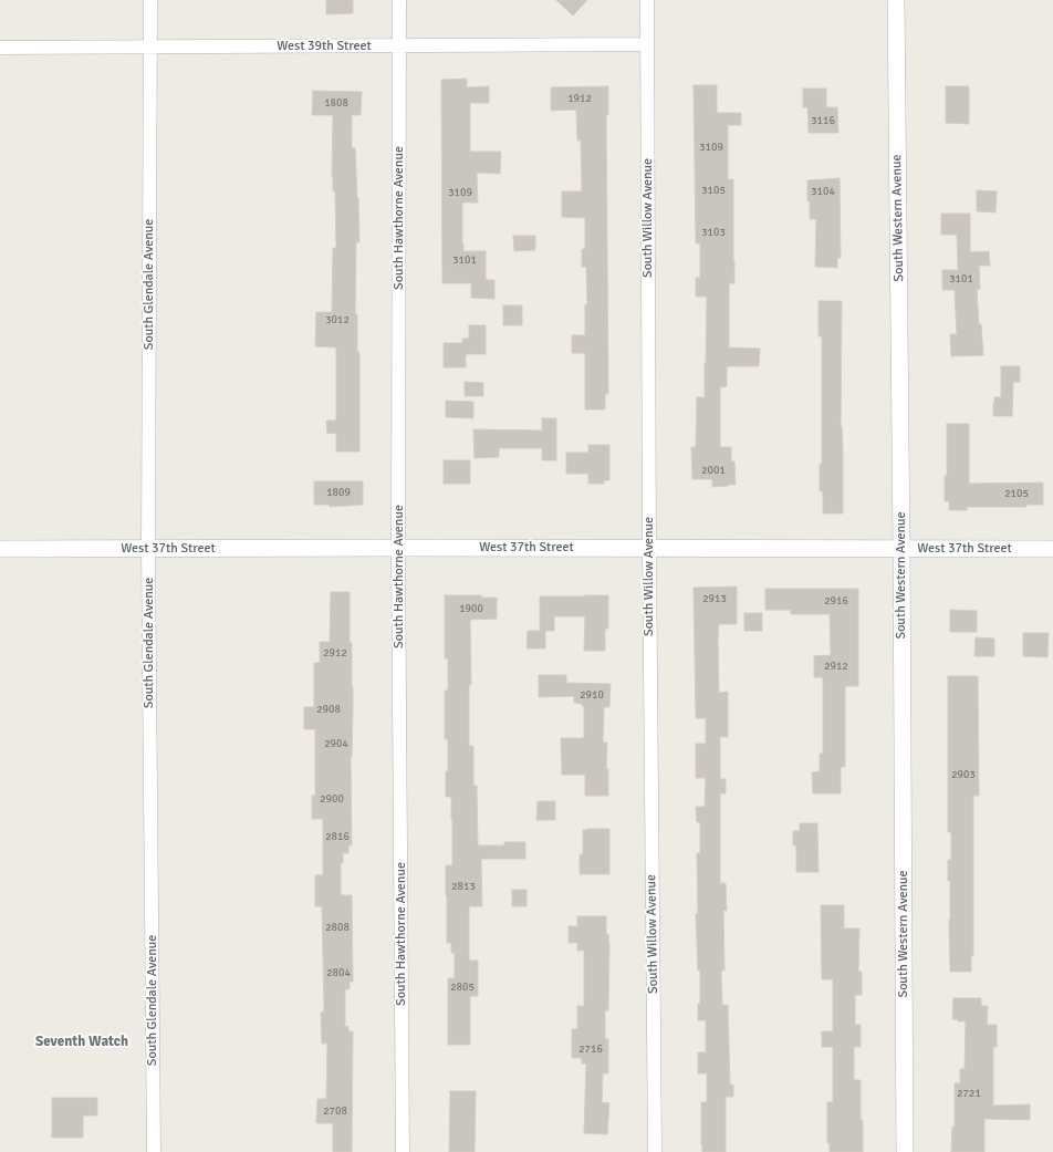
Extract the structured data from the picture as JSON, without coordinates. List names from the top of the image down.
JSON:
{
  "streets": {
    "street": [
      "West 39th Street",
      "South Hawthorne Avenue",
      "South Willow Avenue",
      "South Western Avenue",
      "South Glendale Avenue",
      "West 37th Street"
    ]
  },
  "crossings": [
    ["West 39th Street", "South Hawthorne Avenue"],
    ["West 39th Street", "South Willow Avenue"],
    ["West 39th Street", "South Glendale Avenue"],
    ["South Hawthorne Avenue", "West 37th Street"],
    ["South Willow Avenue", "West 37th Street"],
    ["South Western Avenue", "West 37th Street"],
    ["South Glendale Avenue", "West 37th Street"]
  ],
  "districts": ["Seventh Watch"],
  "house_numbers": [
    "1912",
    "1808",
    "3116",
    "3109",
    "3105",
    "3104",
    "3109",
    "3103",
    "3101",
    "3101",
    "3012",
    "2001",
    "1809",
    "2105",
    "2913",
    "2916",
    "1900",
    "2912",
    "2912",
    "2910",
    "2908",
    "2904",
    "2903",
    "2900",
    "2816",
    "2813",
    "2808",
    "2804",
    "2805",
    "2716",
    "2721",
    "2708"
  ]
}
